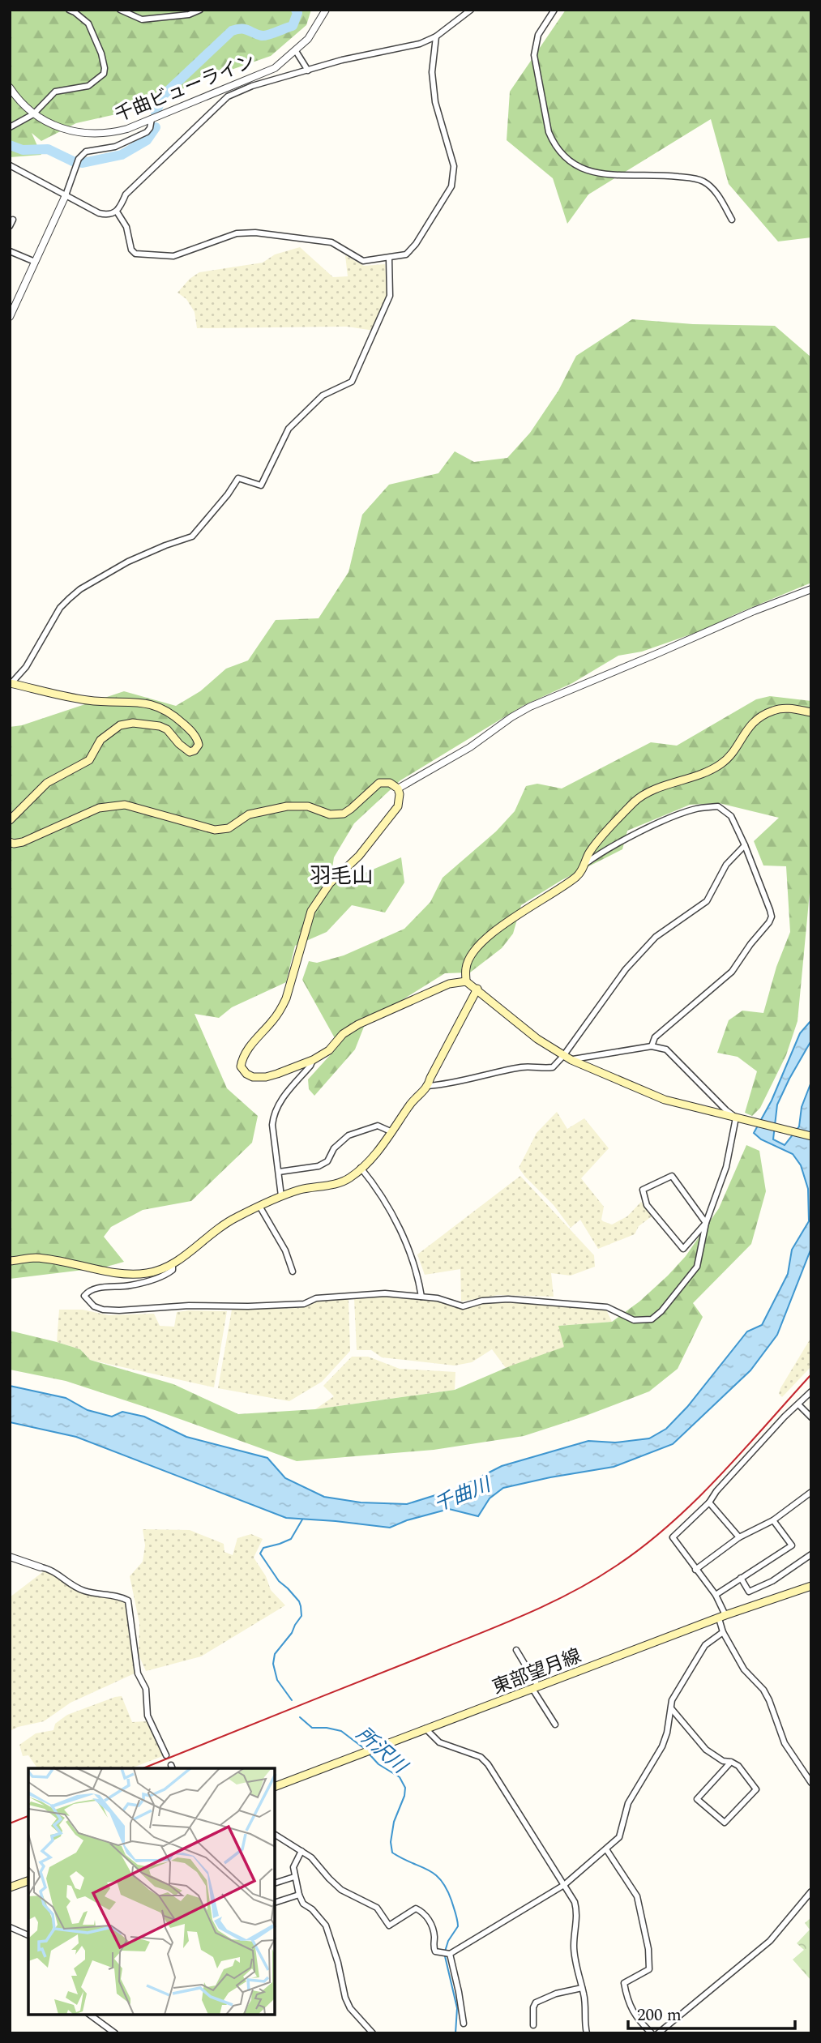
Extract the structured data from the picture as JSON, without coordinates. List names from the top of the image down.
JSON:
{
  "streets": {
    "main road": ["東部望月線"],
    "street": ["千曲ビューライン"]
  },
  "districts": ["羽毛山"],
  "water": ["千曲川", "所沢川"],
  "scale_bar": "200 m"
}
